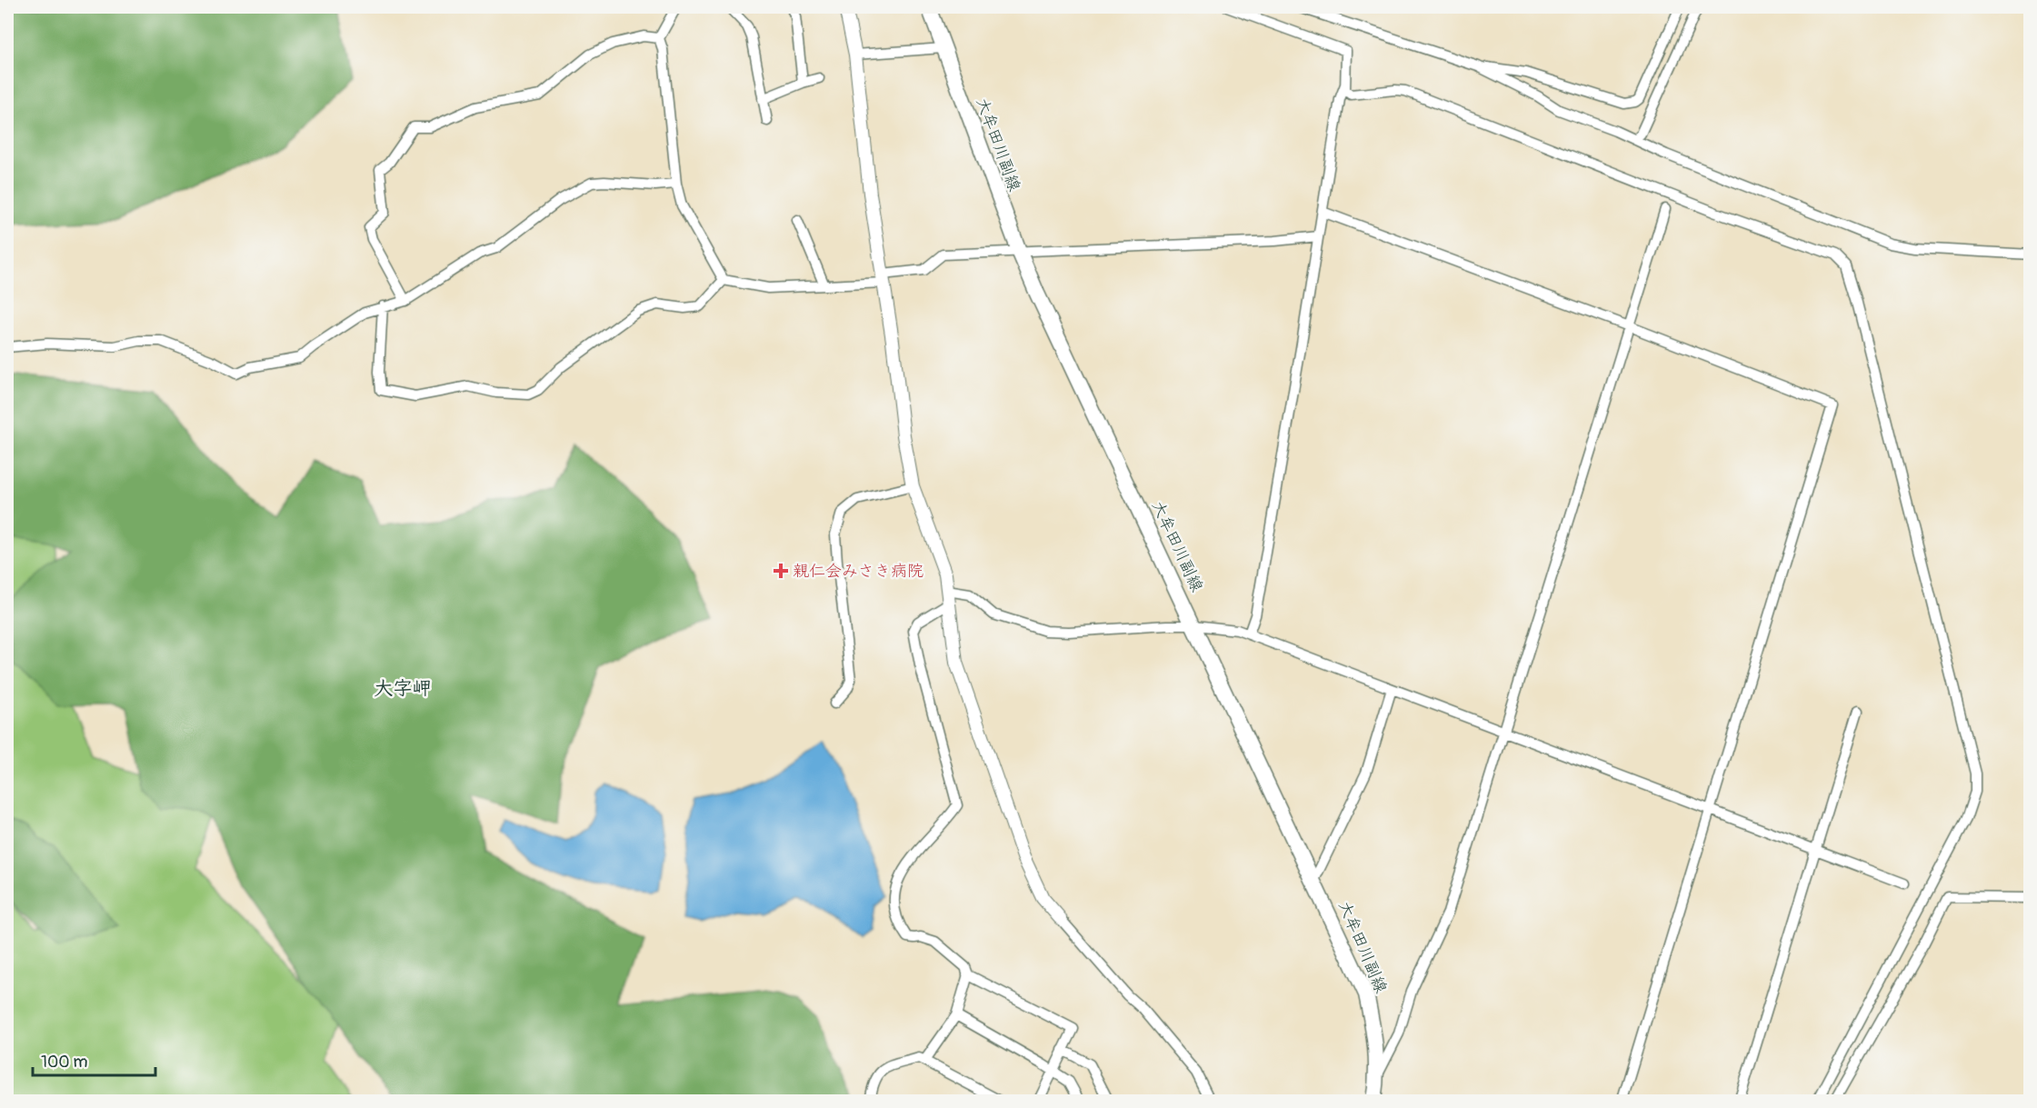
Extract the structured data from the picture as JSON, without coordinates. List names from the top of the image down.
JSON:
{
  "streets": {
    "main road": ["大牟田川副線"]
  },
  "districts": ["大字岬"],
  "places": {
    "health": ["親仁会みさき病院"]
  },
  "scale_bar": "100 m"
}
